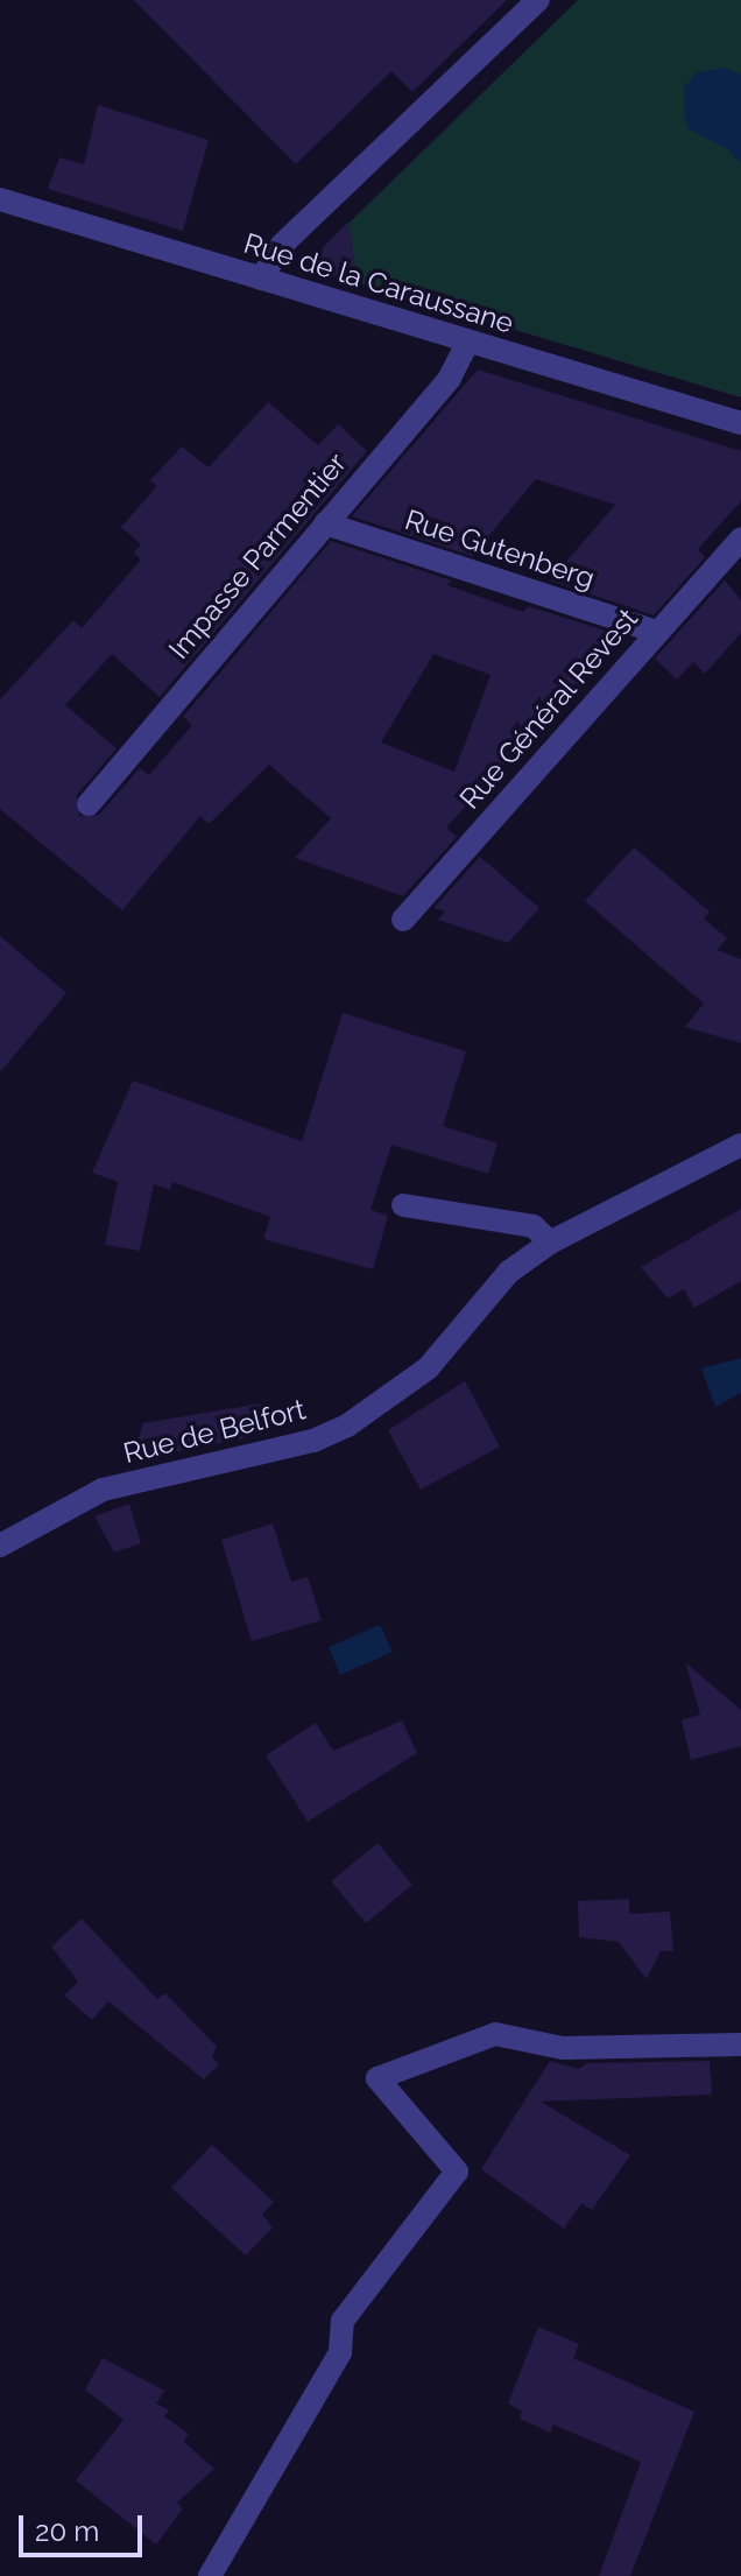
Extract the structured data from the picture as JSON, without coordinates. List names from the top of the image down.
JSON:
{
  "streets": {
    "street": [
      "Rue de la Caraussane",
      "Rue Gutenberg",
      "Impasse Parmentier",
      "Rue Général Revest",
      "Rue de Belfort"
    ]
  },
  "crossings": [
    ["Rue de la Caraussane", "Impasse Parmentier"],
    ["Rue Gutenberg", "Impasse Parmentier"],
    ["Rue Gutenberg", "Rue Général Revest"]
  ],
  "scale_bar": "20 m"
}
